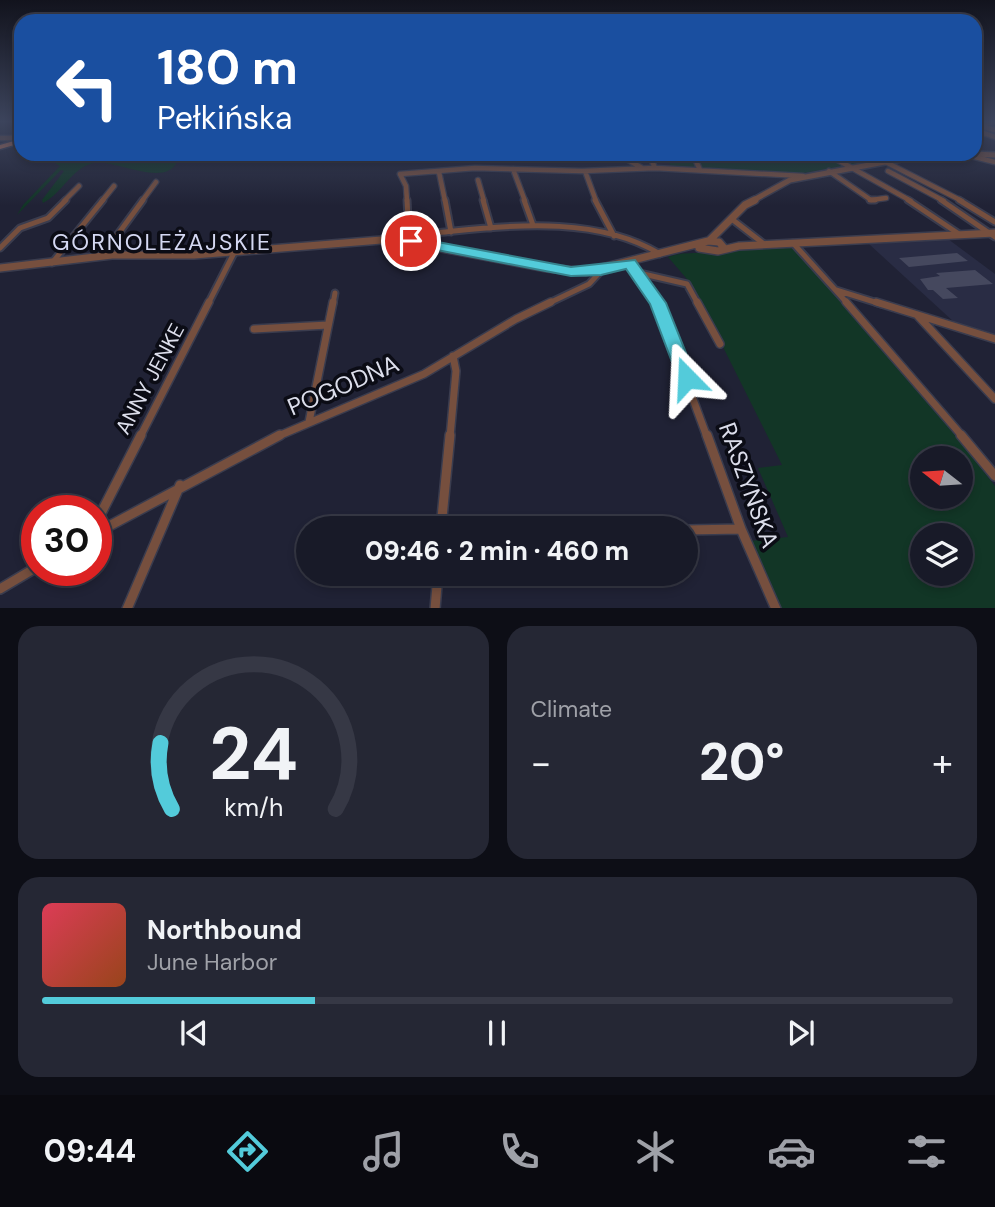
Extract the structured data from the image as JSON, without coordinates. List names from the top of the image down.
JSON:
{
  "streets": {
    "street": ["ANNY JENKE", "POGODNA", "RASZYŃSKA"]
  },
  "districts": ["GÓRNOLEŻAJSKIE"],
  "north": "left",
  "page": {
    "turn": ["180 m", "Pełkińska"],
    "limit": "30",
    "trip": "09:46 · 2 min · 460 m",
    "tile": "Climate",
    "heat": ["−", "20°", "+"],
    "song": ["Northbound", "June Harbor"],
    "tabs": "09:44",
    "gauge": ["24", "km/h"]
  }
}
